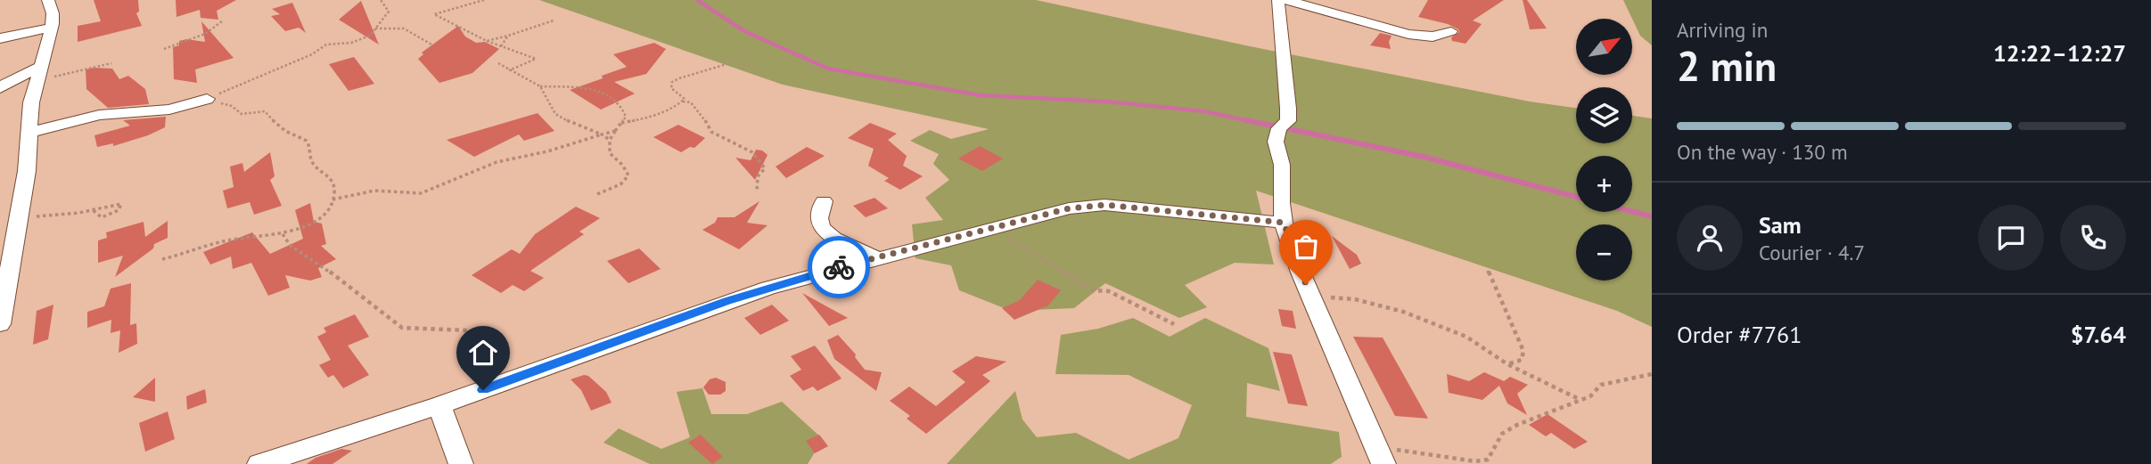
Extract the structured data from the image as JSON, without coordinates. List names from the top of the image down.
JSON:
{
  "north": "top right",
  "page": {
    "heading": ["2 min", "Arriving in", "12:22–12:27"],
    "panel": [
      "Sam",
      "Courier · 4.7",
      "Order #7761",
      "$7.64"
    ],
    "map_buttons": ["+", "−"],
    "bar": "On the way · 130 m"
  }
}
